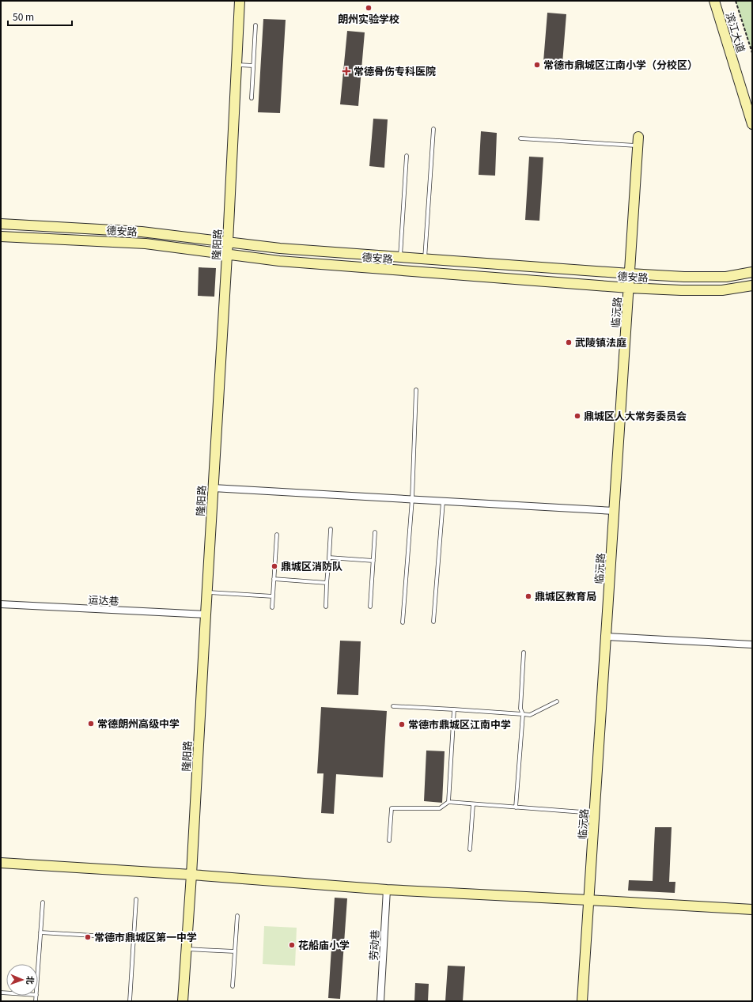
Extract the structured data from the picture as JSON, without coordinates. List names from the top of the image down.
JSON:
{
  "streets": {
    "street": [
      "滨江大道",
      "德安路",
      "隆阳路",
      "临沅路",
      "运达巷",
      "劳动巷"
    ]
  },
  "crossings": [
    ["德安路", "隆阳路"],
    ["德安路", "临沅路"],
    ["隆阳路", "运达巷"]
  ],
  "places": {
    "other": [
      "朗州实验学校",
      "常德市鼎城区江南小学（分校区）",
      "武陵镇法庭",
      "鼎城区人大常务委员会",
      "鼎城区消防队",
      "鼎城区教育局",
      "常德朗州高级中学",
      "常德市鼎城区江南中学",
      "常德市鼎城区第一中学",
      "花船庙小学"
    ],
    "health": ["常德骨伤专科医院"]
  },
  "scale_bar": "50 m",
  "north": "right"
}
